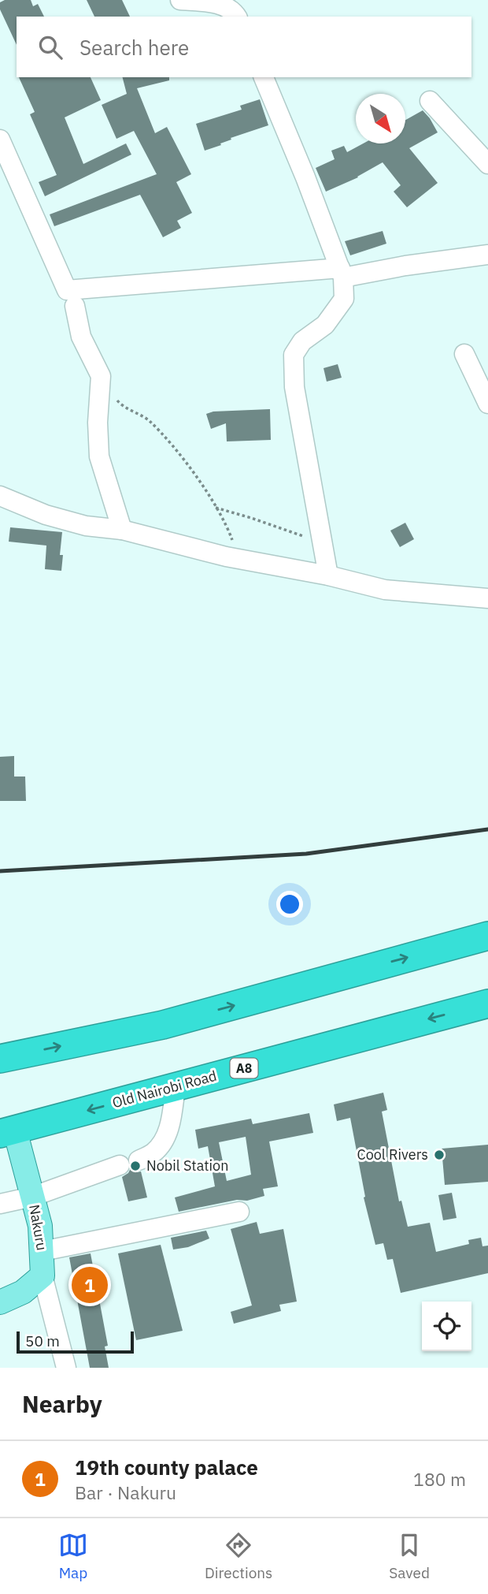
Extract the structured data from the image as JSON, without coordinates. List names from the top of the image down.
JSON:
{
  "streets": {
    "highway": ["A8", "Old Nairobi Road"],
    "main road": ["Nakuru"]
  },
  "crossings": [
    ["Old Nairobi Road", "Nakuru"]
  ],
  "places": ["Cool Rivers", "Nobil Station"],
  "scale_bar": "50 m",
  "north": "bottom right",
  "page": {
    "search": "Search here",
    "pins": "1",
    "scale": "50 m",
    "heading": "Nearby",
    "list": [
      {
        "mark": "1",
        "name": "19th county palace",
        "note": "Bar · Nakuru",
        "value": "180 m"
      }
    ],
    "nav": ["Map", "Directions", "Saved"]
  }
}
